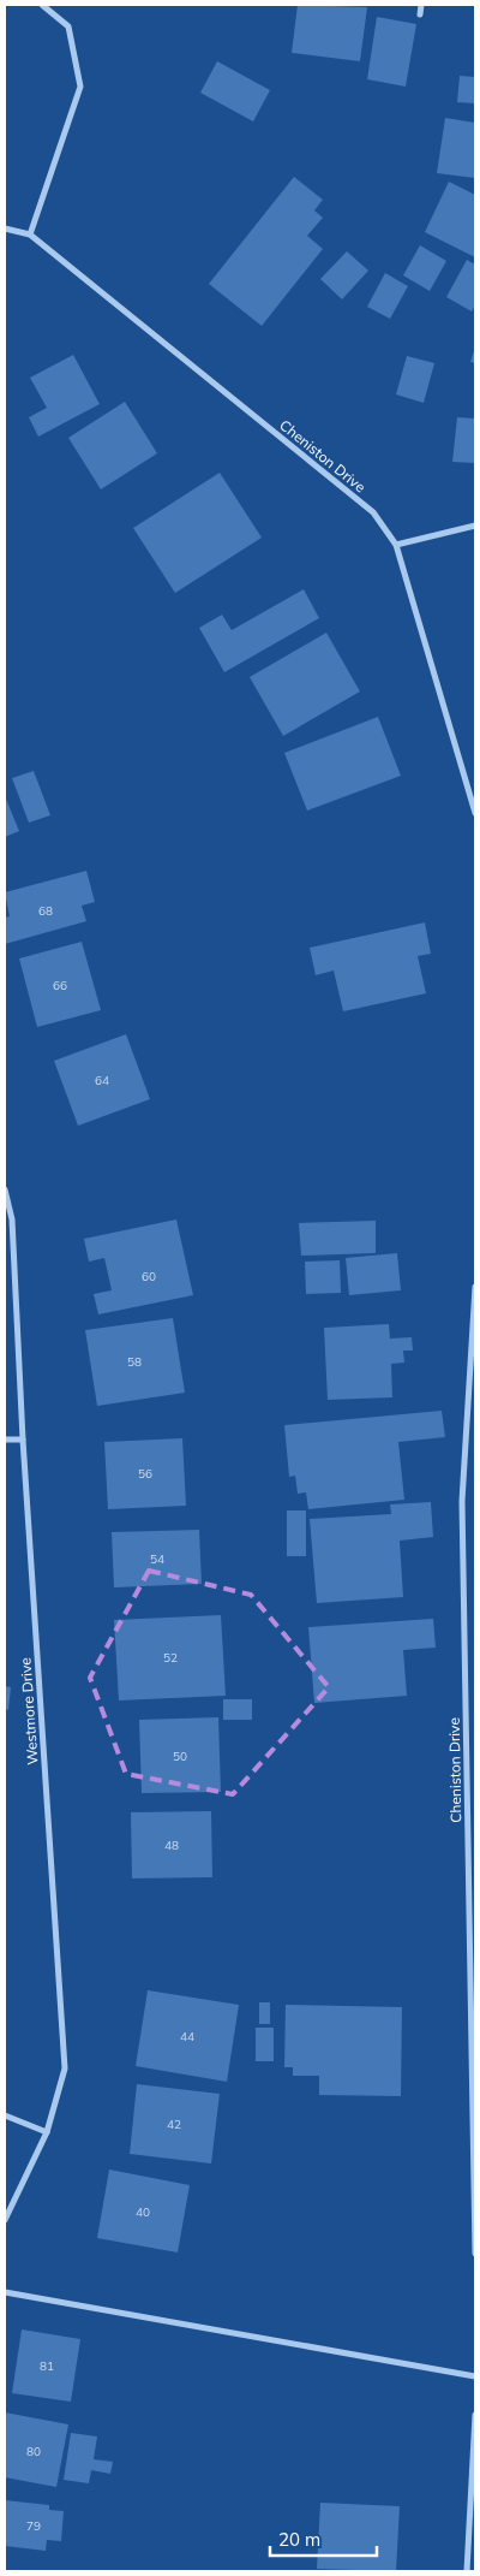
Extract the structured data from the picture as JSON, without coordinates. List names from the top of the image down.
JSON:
{
  "streets": {
    "street": ["Cheniston Drive", "Westmore Drive"]
  },
  "house_numbers": [
    "68",
    "66",
    "64",
    "60",
    "58",
    "56",
    "54",
    "52",
    "50",
    "48",
    "44",
    "42",
    "40",
    "81",
    "80",
    "79"
  ],
  "scale_bar": "20 m"
}
